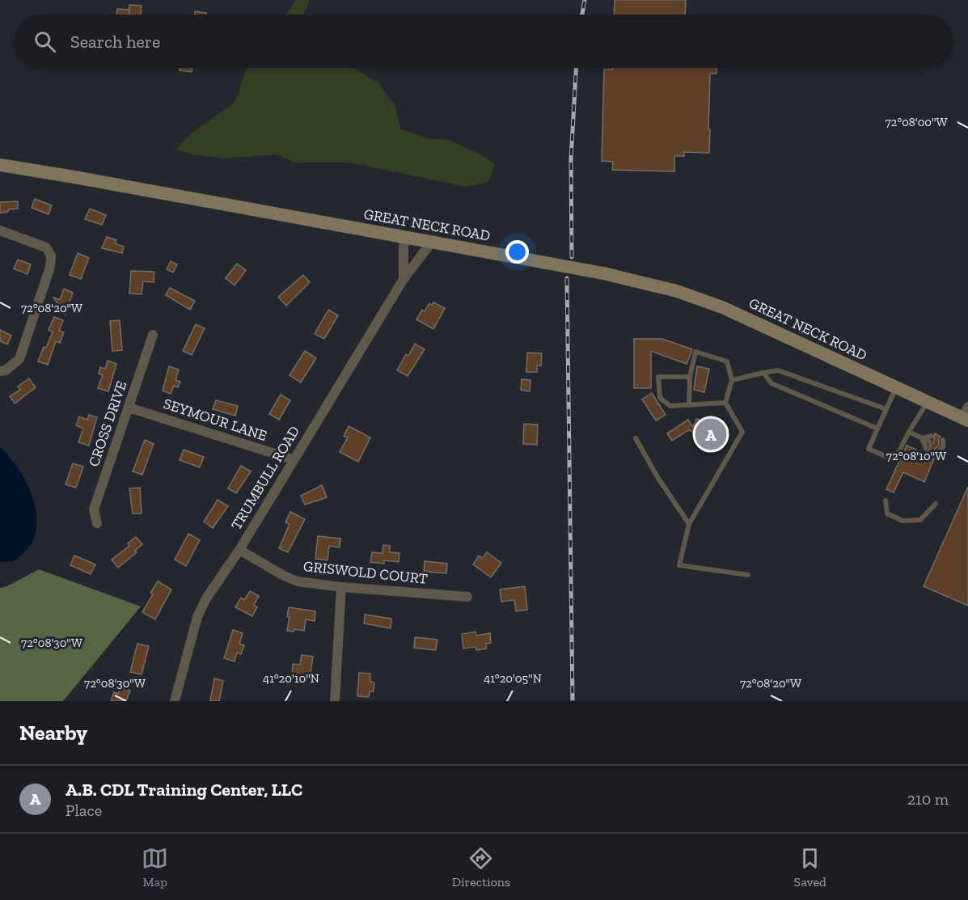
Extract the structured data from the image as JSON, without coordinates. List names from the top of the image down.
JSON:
{
  "streets": {
    "main road": ["GREAT NECK ROAD"],
    "street": [
      "SEYMOUR LANE",
      "CROSS DRIVE",
      "TRUMBULL ROAD",
      "GRISWOLD COURT"
    ]
  },
  "crossings": [
    ["GREAT NECK ROAD", "TRUMBULL ROAD"],
    ["SEYMOUR LANE", "CROSS DRIVE"],
    ["SEYMOUR LANE", "TRUMBULL ROAD"],
    ["TRUMBULL ROAD", "GRISWOLD COURT"]
  ],
  "page": {
    "search": "Search here",
    "pins": "A",
    "heading": "Nearby",
    "list": [
      {
        "mark": "A",
        "name": "A.B. CDL Training Center, LLC",
        "note": "Place",
        "value": "210 m"
      }
    ],
    "nav": ["Map", "Directions", "Saved"]
  },
  "coordinates": [
    "72°08'00\"W",
    "72°08'20\"W",
    "72°08'10\"W",
    "72°08'30\"W",
    "41°20'10\"N",
    "41°20'05\"N"
  ]
}
